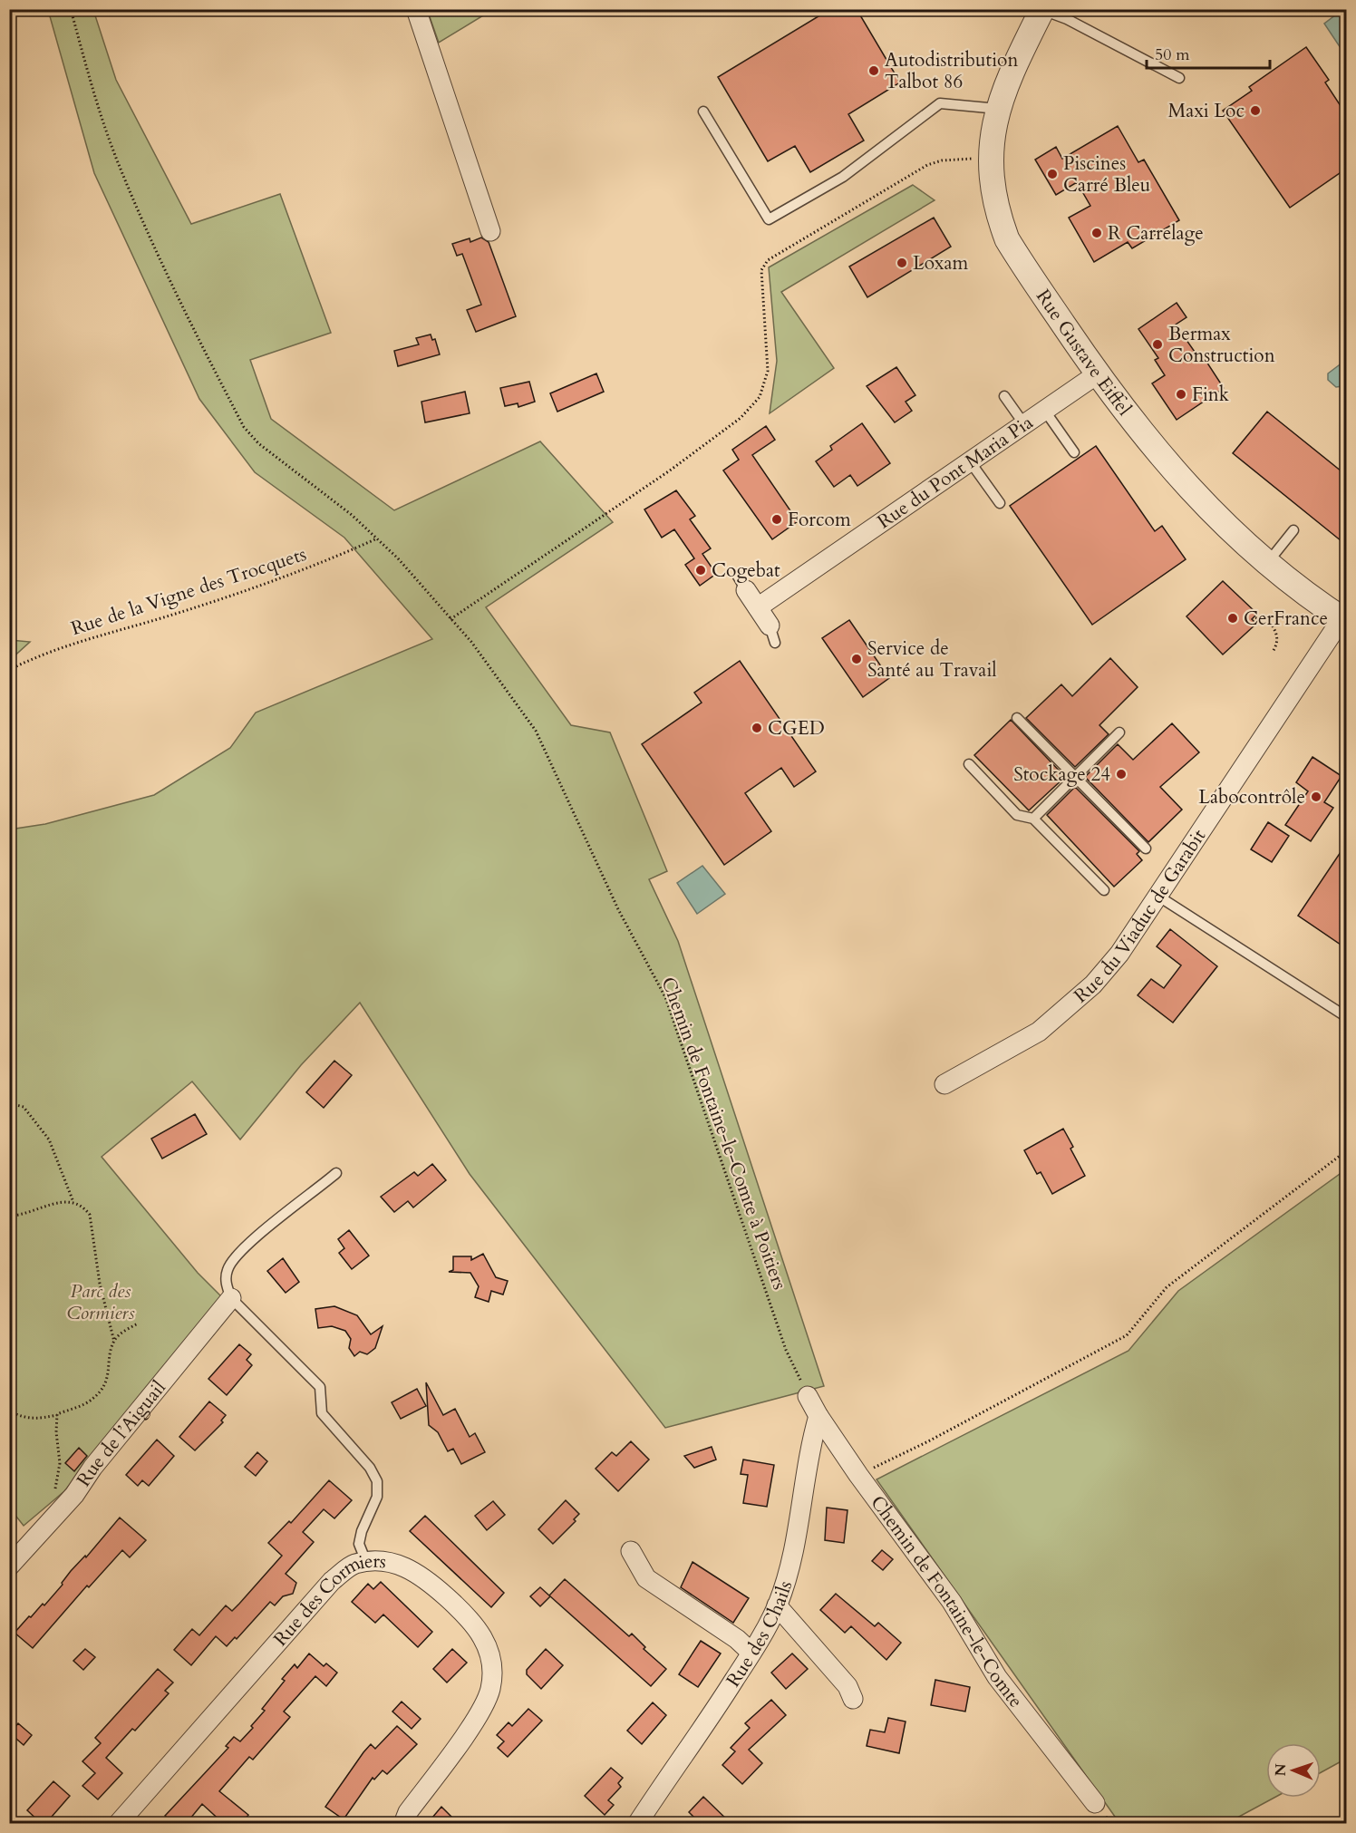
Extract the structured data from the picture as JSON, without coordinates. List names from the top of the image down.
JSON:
{
  "streets": {
    "street": [
      "Rue Gustave Eiffel",
      "Rue du Pont Maria Pia",
      "Rue du Viaduc de Garabit",
      "Rue de l’Aiguail",
      "Chemin de Fontaine-le-Comte",
      "Rue des Cormiers",
      "Rue des Chails"
    ],
    "path": ["Rue de la Vigne des Trocquets", "Chemin de Fontaine-le-Comte à Poitiers"]
  },
  "crossings": [
    ["Rue Gustave Eiffel", "Rue du Pont Maria Pia"],
    ["Rue Gustave Eiffel", "Rue du Viaduc de Garabit"],
    ["Rue de la Vigne des Trocquets", "Chemin de Fontaine-le-Comte à Poitiers"],
    ["Chemin de Fontaine-le-Comte à Poitiers", "Chemin de Fontaine-le-Comte"],
    ["Chemin de Fontaine-le-Comte", "Rue des Chails"]
  ],
  "parks": ["Parc des Cormiers"],
  "places": [
    "Autodistribution Talbot 86",
    "Maxi Loc",
    "Piscines Carré Bleu",
    "R Carrelage",
    "Loxam",
    "Bermax Construction",
    "Fink",
    "Forcom",
    "Cogebat",
    "CerFrance",
    "Service de Santé au Travail",
    "CGED",
    "Stockage 24",
    "Labocontrôle"
  ],
  "scale_bar": "50 m",
  "north": "left"
}
